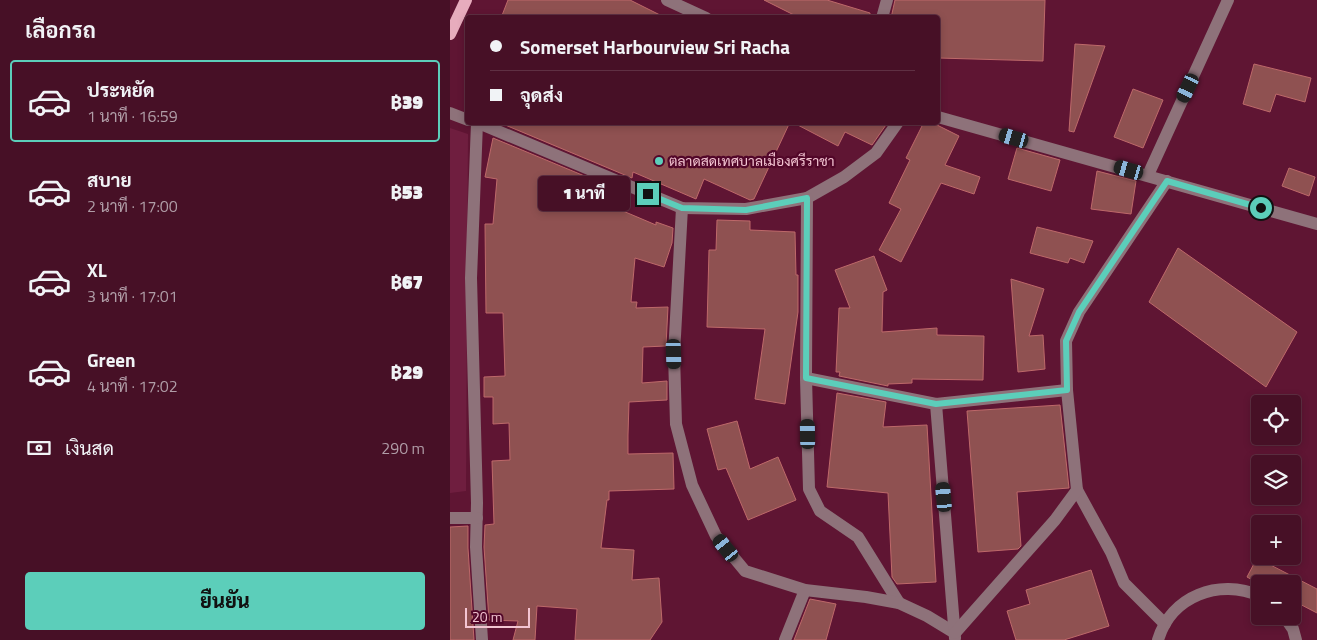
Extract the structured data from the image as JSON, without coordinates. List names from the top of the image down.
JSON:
{
  "places": ["ตลาดสดเทศบาลเมืองศรีราชา"],
  "scale_bar": "20 m",
  "page": {
    "heading": "เลือกรถ",
    "banner": ["Somerset Harbourview Sri Racha", "จุดส่ง"],
    "list": [
      {
        "name": "ประหยัด",
        "note": "1 นาที · 16:59",
        "value": "฿39"
      },
      {
        "name": "สบาย",
        "note": "2 นาที · 17:00",
        "value": "฿53"
      },
      {
        "name": "XL",
        "note": "3 นาที · 17:01",
        "value": "฿67"
      },
      {
        "name": "Green",
        "note": "4 นาที · 17:02",
        "value": "฿29"
      }
    ],
    "bubble": "1 นาที",
    "map_buttons": ["+", "−"],
    "pay": ["เงินสด", "290 m"],
    "buttons": "ยืนยัน",
    "scale": "20 m"
  }
}
